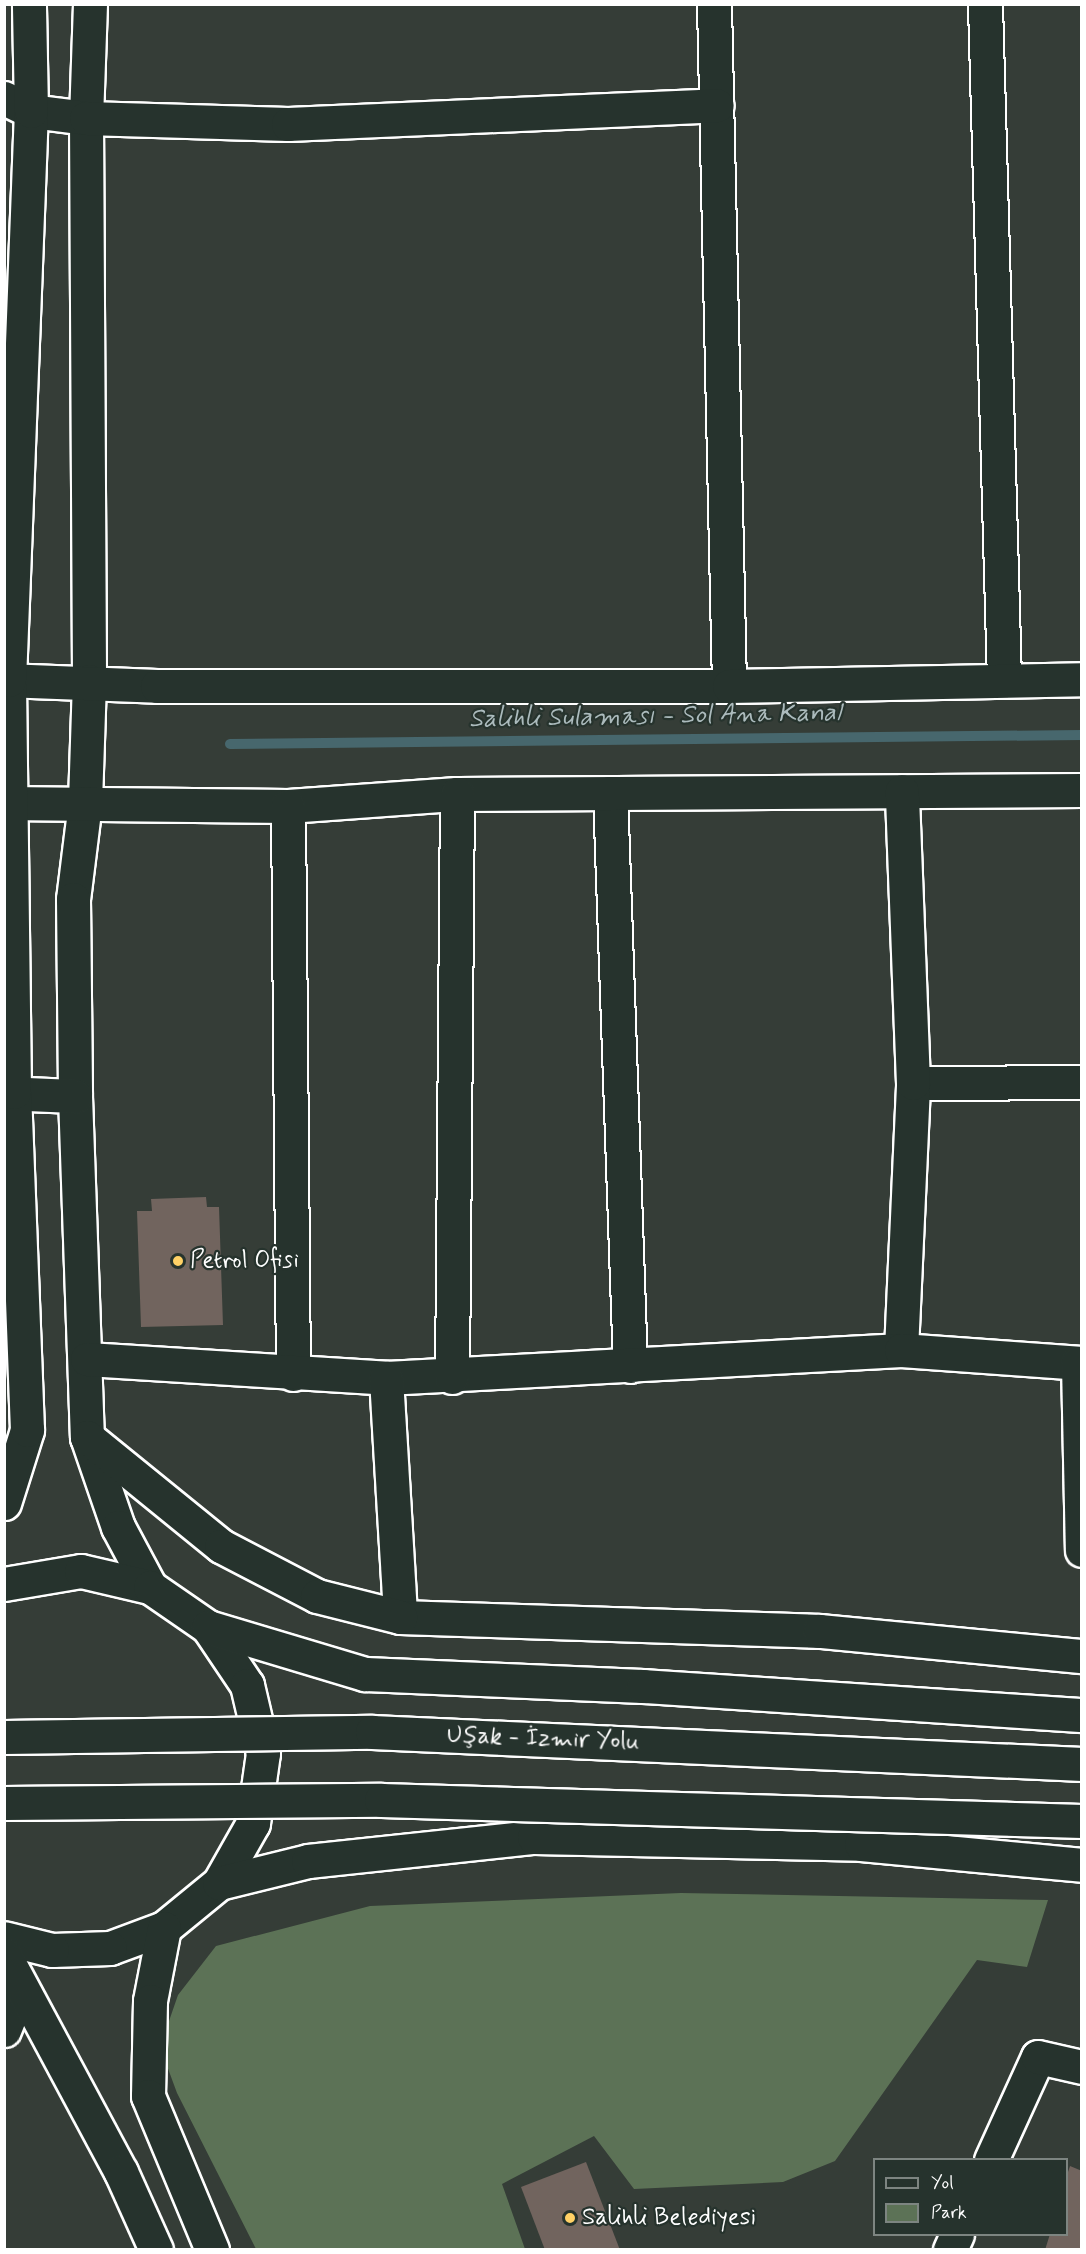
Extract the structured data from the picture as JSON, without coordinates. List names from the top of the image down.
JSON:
{
  "streets": {
    "main road": ["Uşak - İzmir Yolu"]
  },
  "water": ["Salihli Sulaması - Sol Ana Kanal"],
  "places": ["Petrol Ofisi", "Salihli Belediyesi"],
  "legend": ["Yol", "Park"]
}
